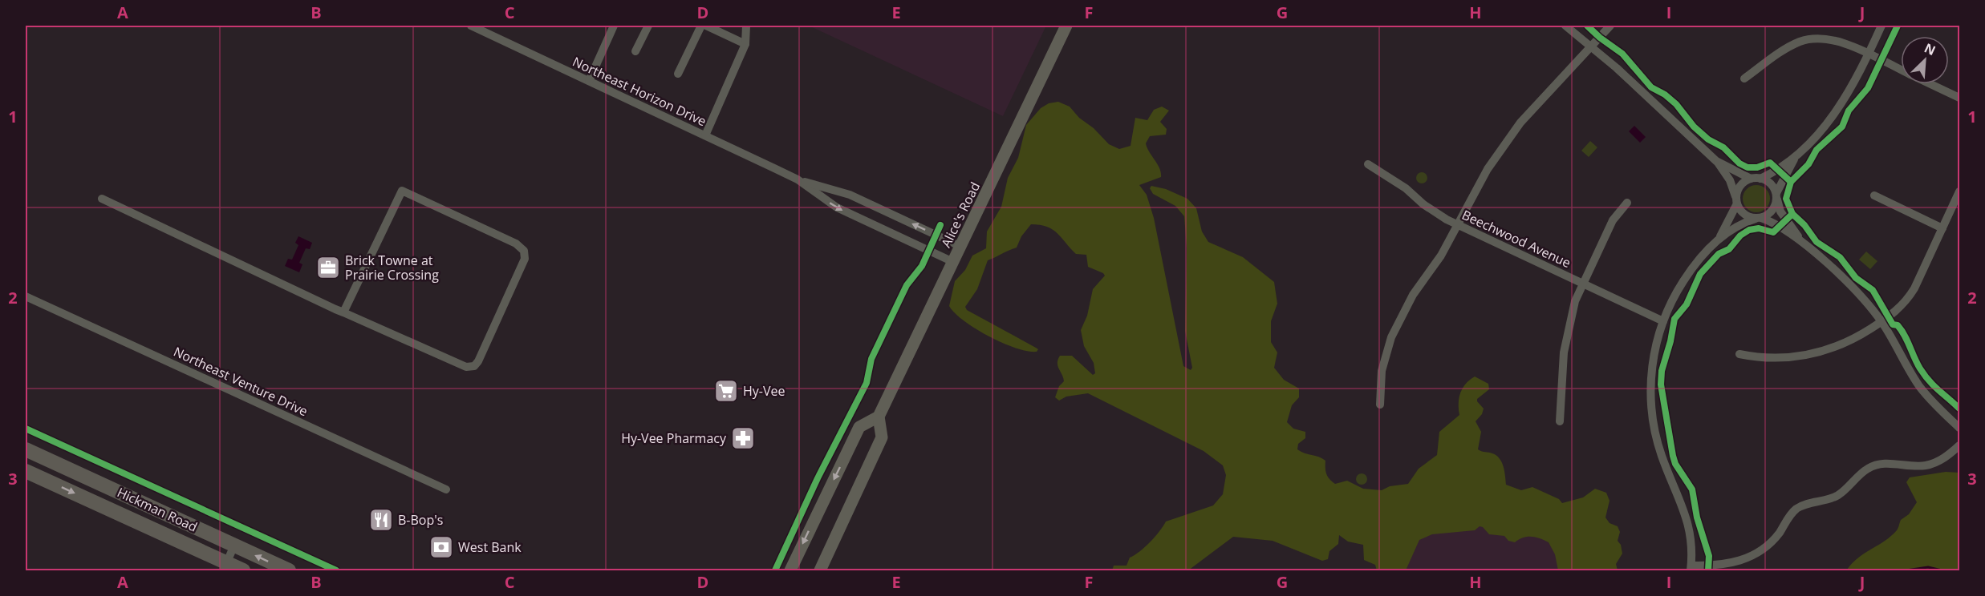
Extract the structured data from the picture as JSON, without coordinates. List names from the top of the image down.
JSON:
{
  "streets": {
    "highway": ["Hickman Road"],
    "main road": ["Alice's Road"],
    "street": ["Northeast Horizon Drive", "Beechwood Avenue", "Northeast Venture Drive"]
  },
  "crossings": [
    ["Northeast Horizon Drive", "Alice's Road"]
  ],
  "places": {
    "office": ["Brick Towne at Prairie Crossing"],
    "supermarket": ["Hy-Vee"],
    "pharmacy": ["Hy-Vee Pharmacy"],
    "restaurant": ["B-Bop's"],
    "bank": ["West Bank"]
  },
  "north": "top right",
  "grid": {
    "columns": [
      "A",
      "B",
      "C",
      "D",
      "E",
      "F",
      "G",
      "H",
      "I",
      "J"
    ],
    "rows": ["1", "2", "3"]
  }
}
